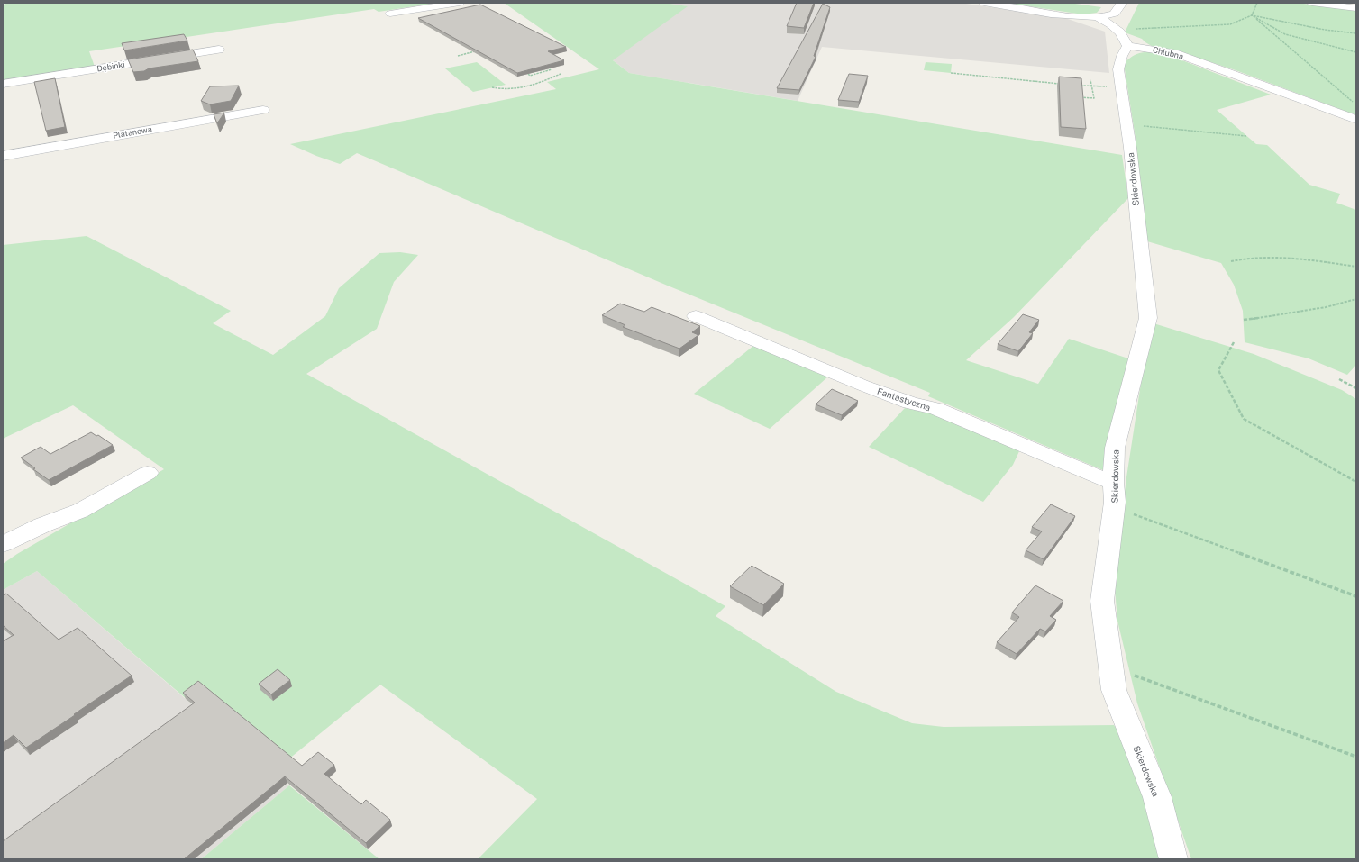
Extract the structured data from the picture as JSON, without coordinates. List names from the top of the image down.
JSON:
{
  "streets": {
    "street": [
      "Chlubna",
      "Dębinki",
      "Platanowa",
      "Skierdowska",
      "Fantastyczna"
    ]
  },
  "crossings": [
    ["Chlubna", "Skierdowska"],
    ["Skierdowska", "Fantastyczna"]
  ]
}
